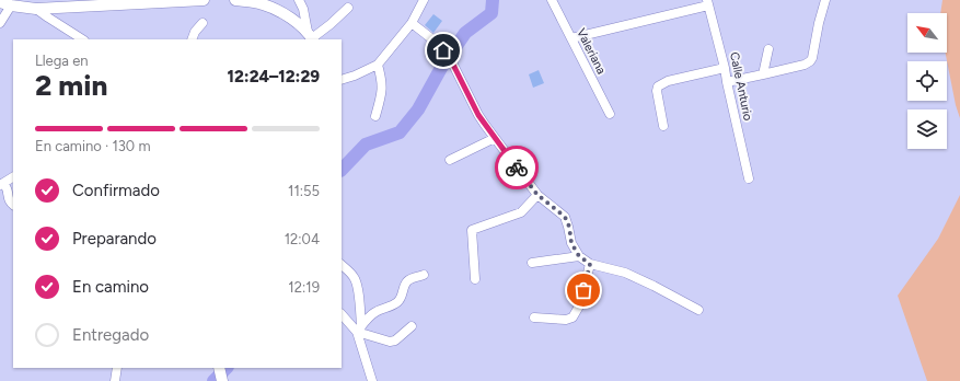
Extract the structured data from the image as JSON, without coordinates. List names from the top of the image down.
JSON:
{
  "streets": {
    "street": ["Valeriana", "Calle Anturio"]
  },
  "north": "top left",
  "page": {
    "heading": ["2 min", "Llega en", "12:24–12:29"],
    "bar": "En camino · 130 m",
    "list": [
      ["Confirmado", "11:55"],
      ["Preparando", "12:04"],
      ["En camino", "12:19"],
      "Entregado"
    ]
  }
}
